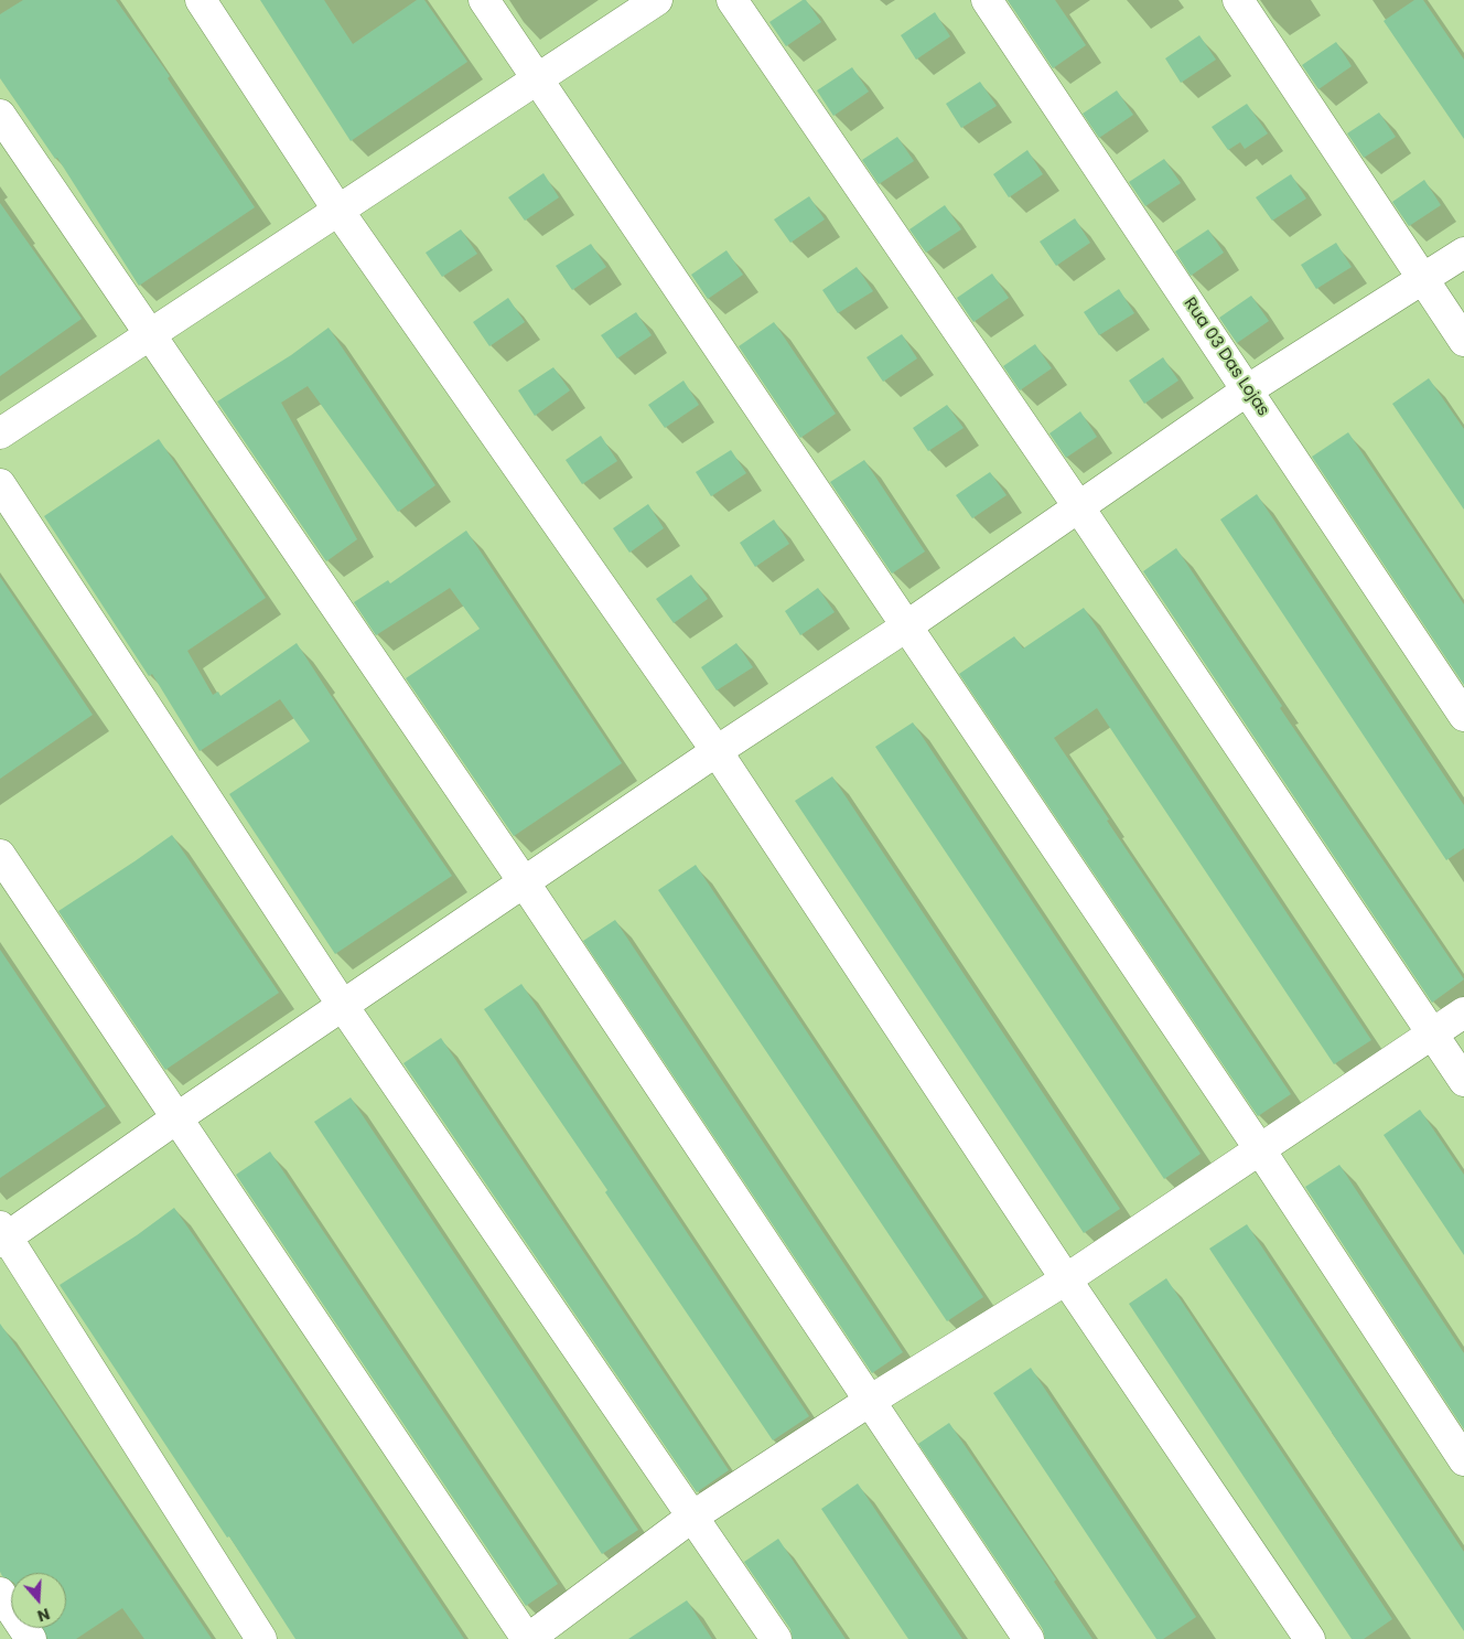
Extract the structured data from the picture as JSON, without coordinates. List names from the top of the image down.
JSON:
{
  "streets": {
    "street": ["Rua 03 Das Lojas"]
  },
  "north": "bottom"
}
